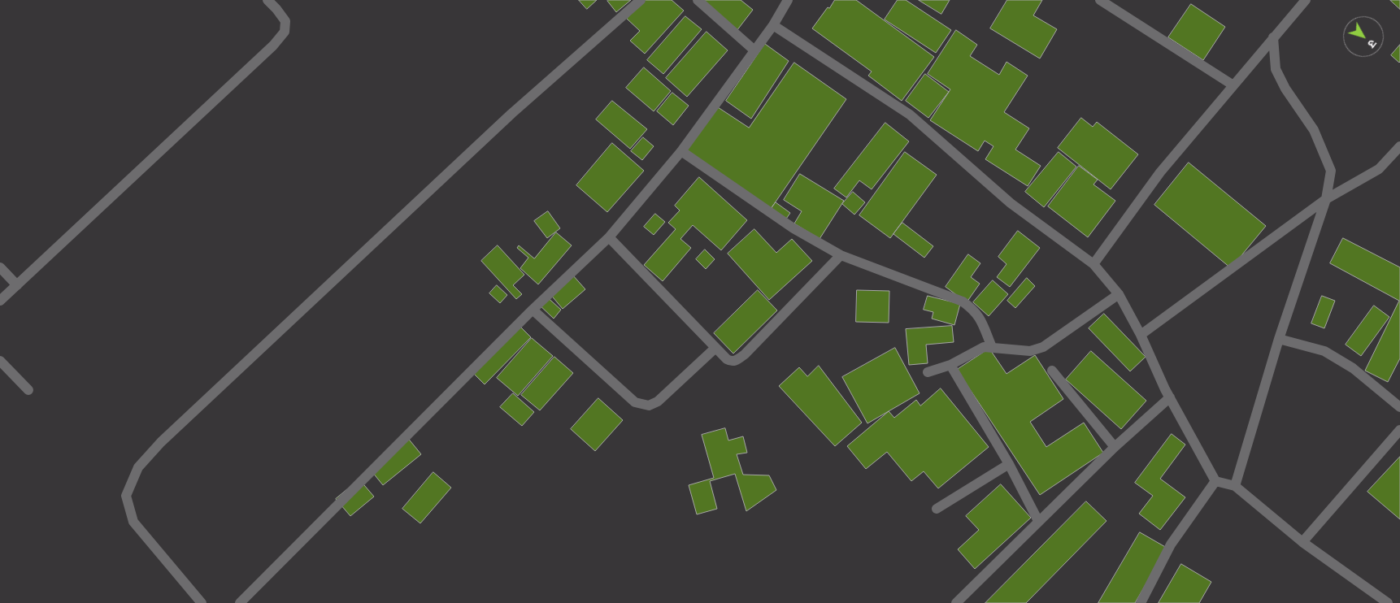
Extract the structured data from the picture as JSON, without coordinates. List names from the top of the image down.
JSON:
{
  "north": "bottom right"
}
